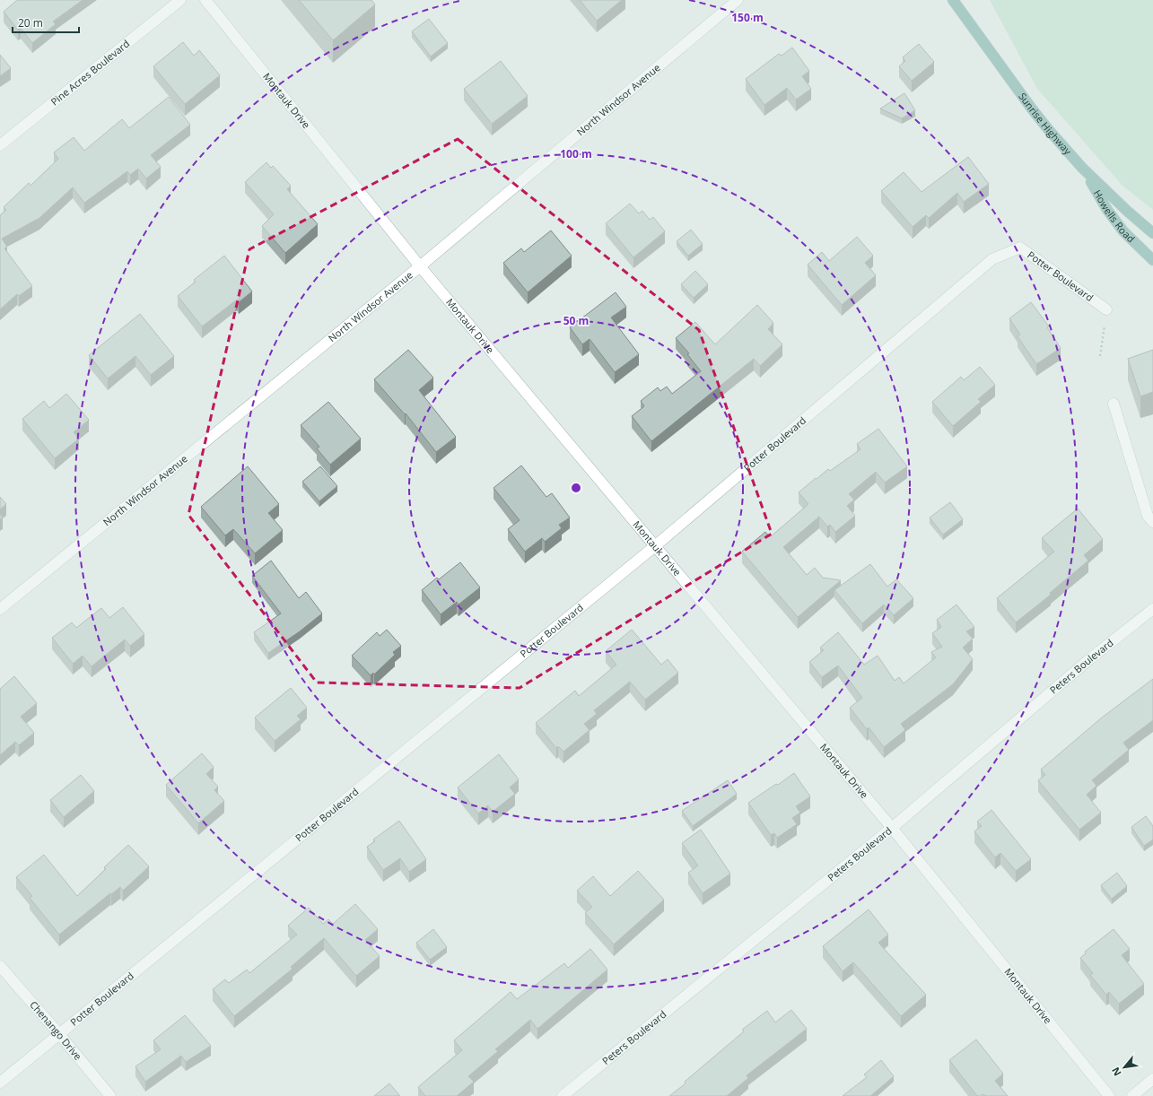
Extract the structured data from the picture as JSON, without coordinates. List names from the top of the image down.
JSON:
{
  "streets": {
    "main road": ["Sunrise Highway", "Howells Road"],
    "street": [
      "Pine Acres Boulevard",
      "North Windsor Avenue",
      "Montauk Drive",
      "Potter Boulevard",
      "Peters Boulevard",
      "Chenango Drive"
    ]
  },
  "crossings": [
    ["North Windsor Avenue", "Montauk Drive"],
    ["Montauk Drive", "Potter Boulevard"],
    ["Montauk Drive", "Peters Boulevard"],
    ["Sunrise Highway", "Howells Road"],
    ["Potter Boulevard", "Chenango Drive"]
  ],
  "scale_bar": "20 m",
  "north": "bottom left",
  "rings": ["150 m", "100 m", "50 m"]
}
